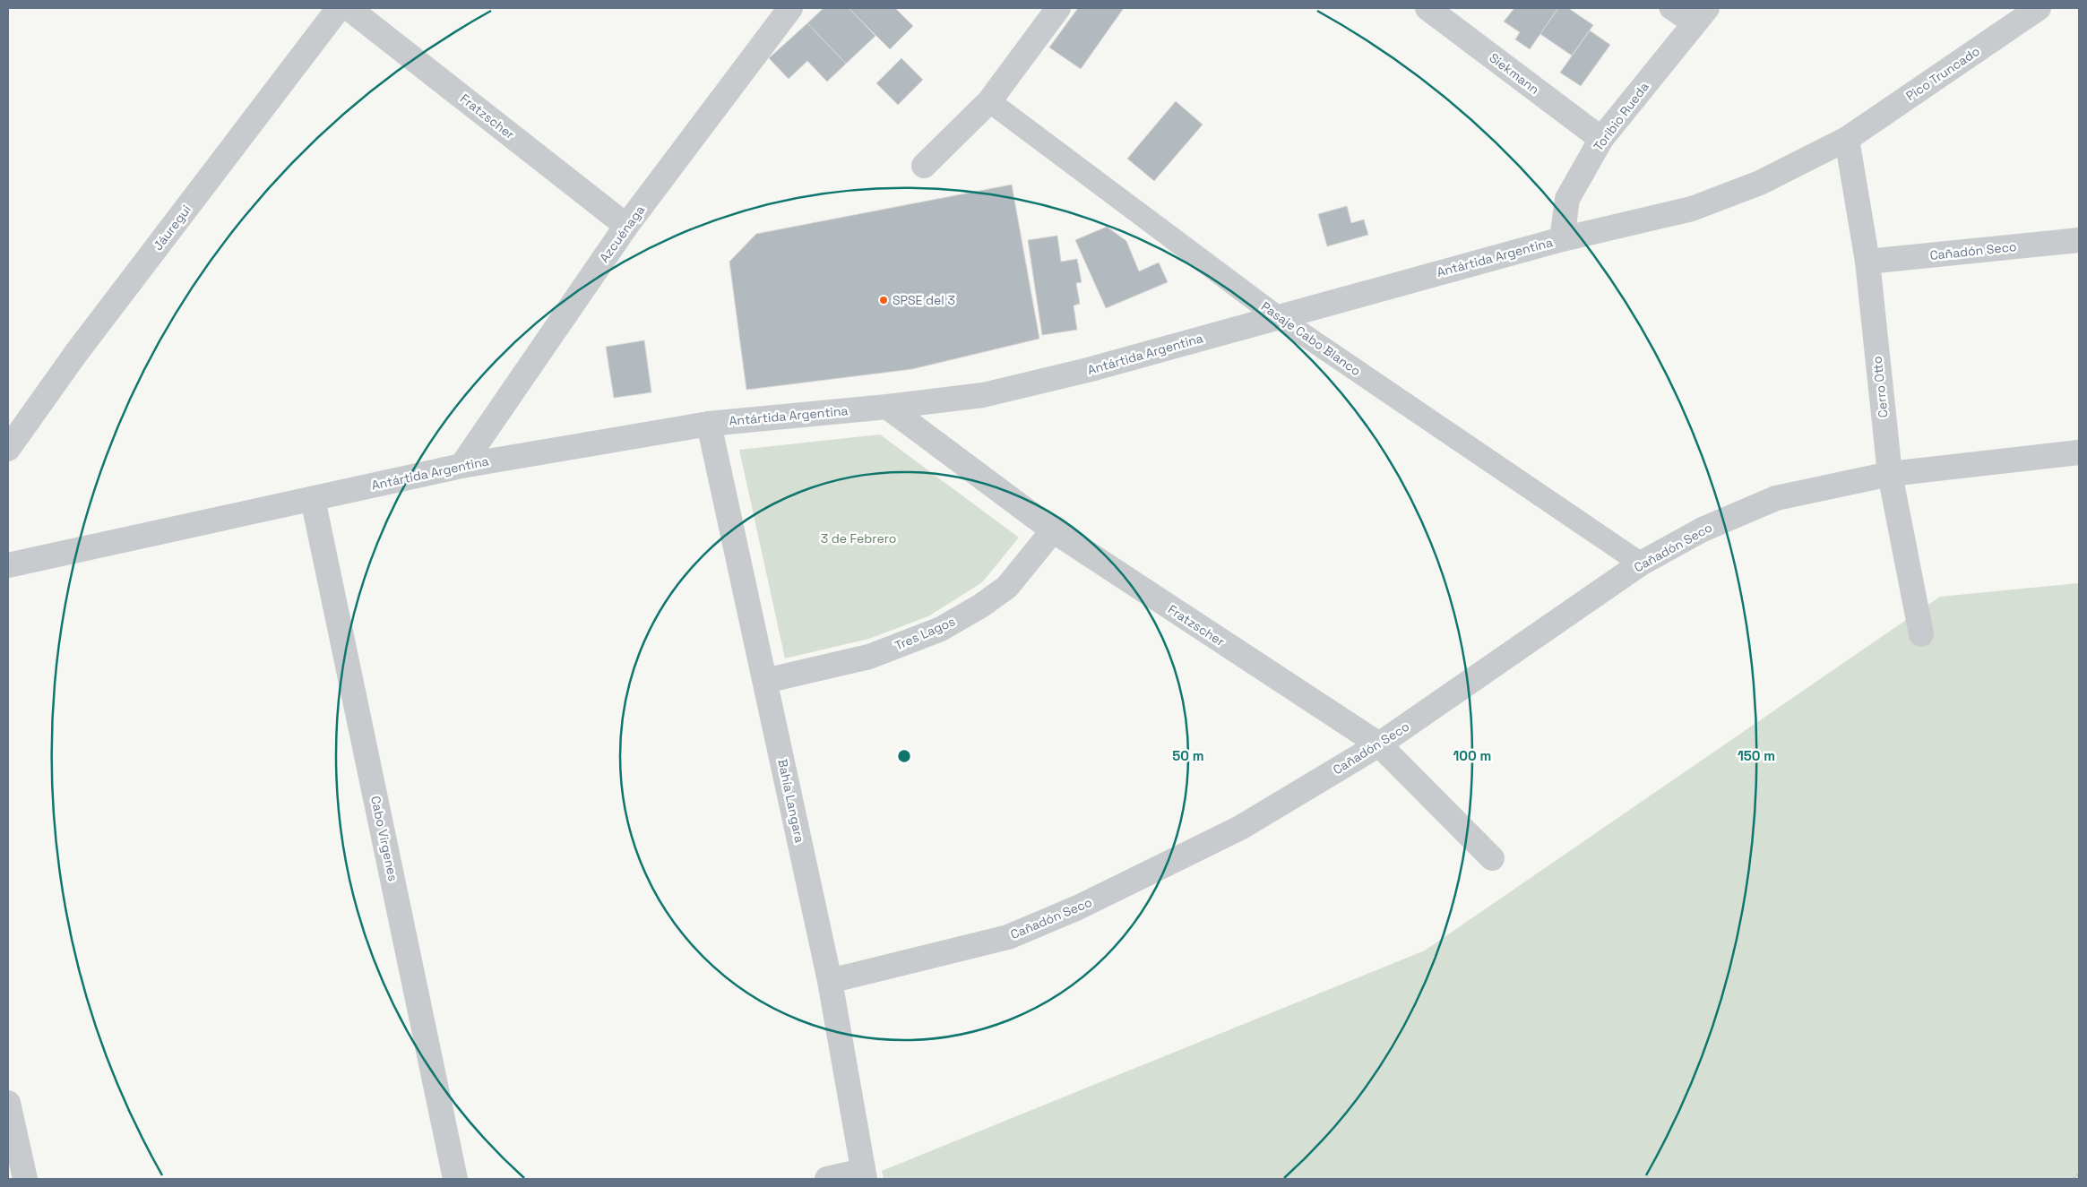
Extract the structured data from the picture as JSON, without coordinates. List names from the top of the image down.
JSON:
{
  "streets": {
    "street": [
      "Siekmann",
      "Pico Truncado",
      "Fratzscher",
      "Toribio Rueda",
      "Jáuregui",
      "Azcuénaga",
      "Cañadón Seco",
      "Antártida Argentina",
      "Cerro Otto",
      "Tres Lagos",
      "Bahía Langara",
      "Cabo Virgenes"
    ],
    "lane": ["Pasaje Cabo Blanco"]
  },
  "crossings": [
    ["Siekmann", "Toribio Rueda"],
    ["Pico Truncado", "Toribio Rueda"],
    ["Pico Truncado", "Antártida Argentina"],
    ["Pico Truncado", "Cerro Otto"],
    ["Fratzscher", "Azcuénaga"],
    ["Fratzscher", "Cañadón Seco"],
    ["Fratzscher", "Antártida Argentina"],
    ["Fratzscher", "Tres Lagos"],
    ["Toribio Rueda", "Antártida Argentina"],
    ["Azcuénaga", "Antártida Argentina"],
    ["Cañadón Seco", "Pasaje Cabo Blanco"],
    ["Cañadón Seco", "Cerro Otto"],
    ["Cañadón Seco", "Bahía Langara"],
    ["Antártida Argentina", "Pasaje Cabo Blanco"],
    ["Antártida Argentina", "Bahía Langara"],
    ["Antártida Argentina", "Cabo Virgenes"],
    ["Tres Lagos", "Bahía Langara"]
  ],
  "parks": ["3 de Febrero"],
  "places": ["SPSE del 3"],
  "rings": ["50 m", "100 m", "150 m"]
}
